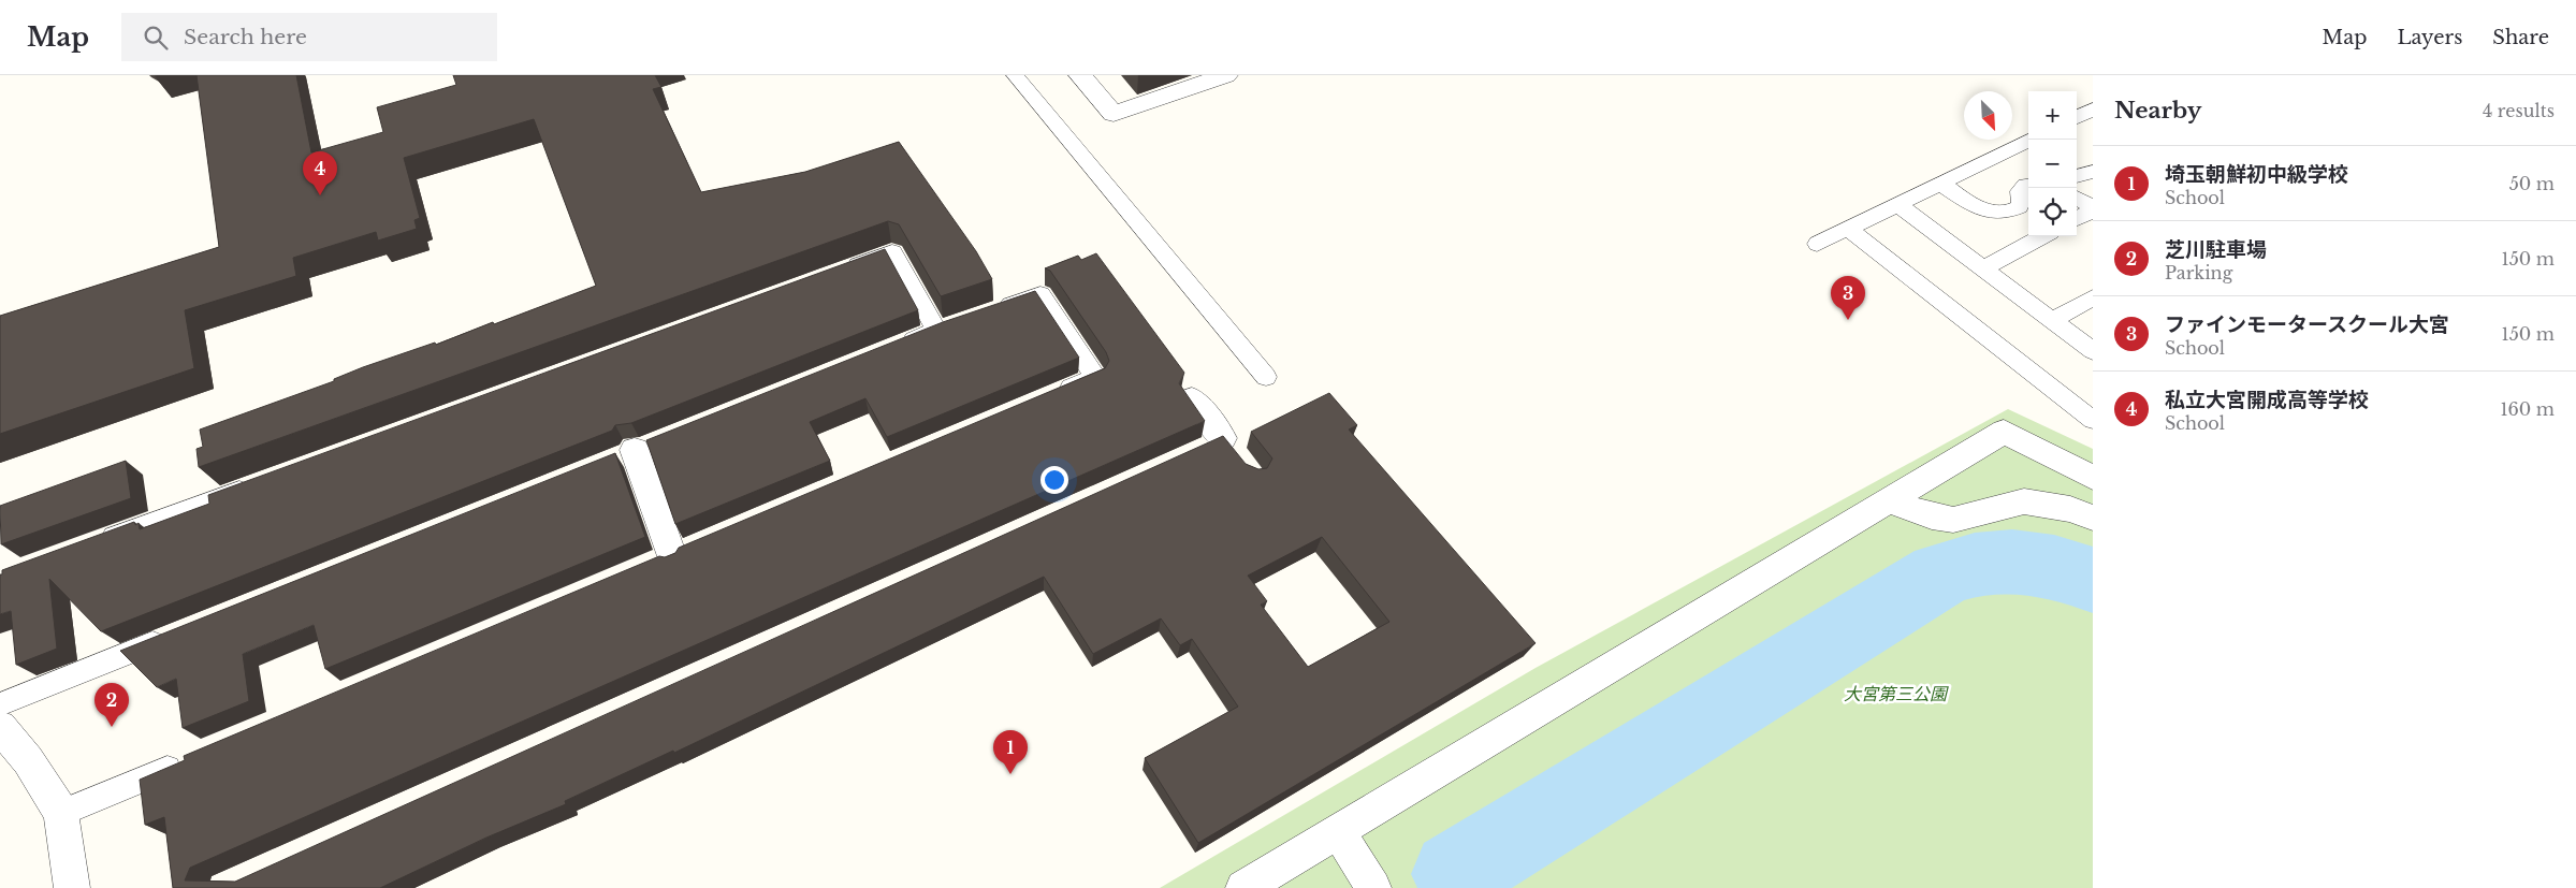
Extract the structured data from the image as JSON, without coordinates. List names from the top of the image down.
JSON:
{
  "parks": ["大宮第三公園"],
  "north": "bottom right",
  "page": {
    "header": "Map",
    "search": "Search here",
    "nav": ["Map", "Layers", "Share"],
    "heading": ["Nearby", "4 results"],
    "map_buttons": ["+", "−"],
    "list": [
      {
        "mark": "1",
        "name": "埼玉朝鮮初中級学校",
        "note": "School",
        "value": "50 m"
      },
      {
        "mark": "2",
        "name": "芝川駐車場",
        "note": "Parking",
        "value": "150 m"
      },
      {
        "mark": "3",
        "name": "ファインモータースクール大宮",
        "note": "School",
        "value": "150 m"
      },
      {
        "mark": "4",
        "name": "私立大宮開成高等学校",
        "note": "School",
        "value": "160 m"
      }
    ],
    "pins": [
      "4",
      "3",
      "2",
      "1"
    ]
  }
}
